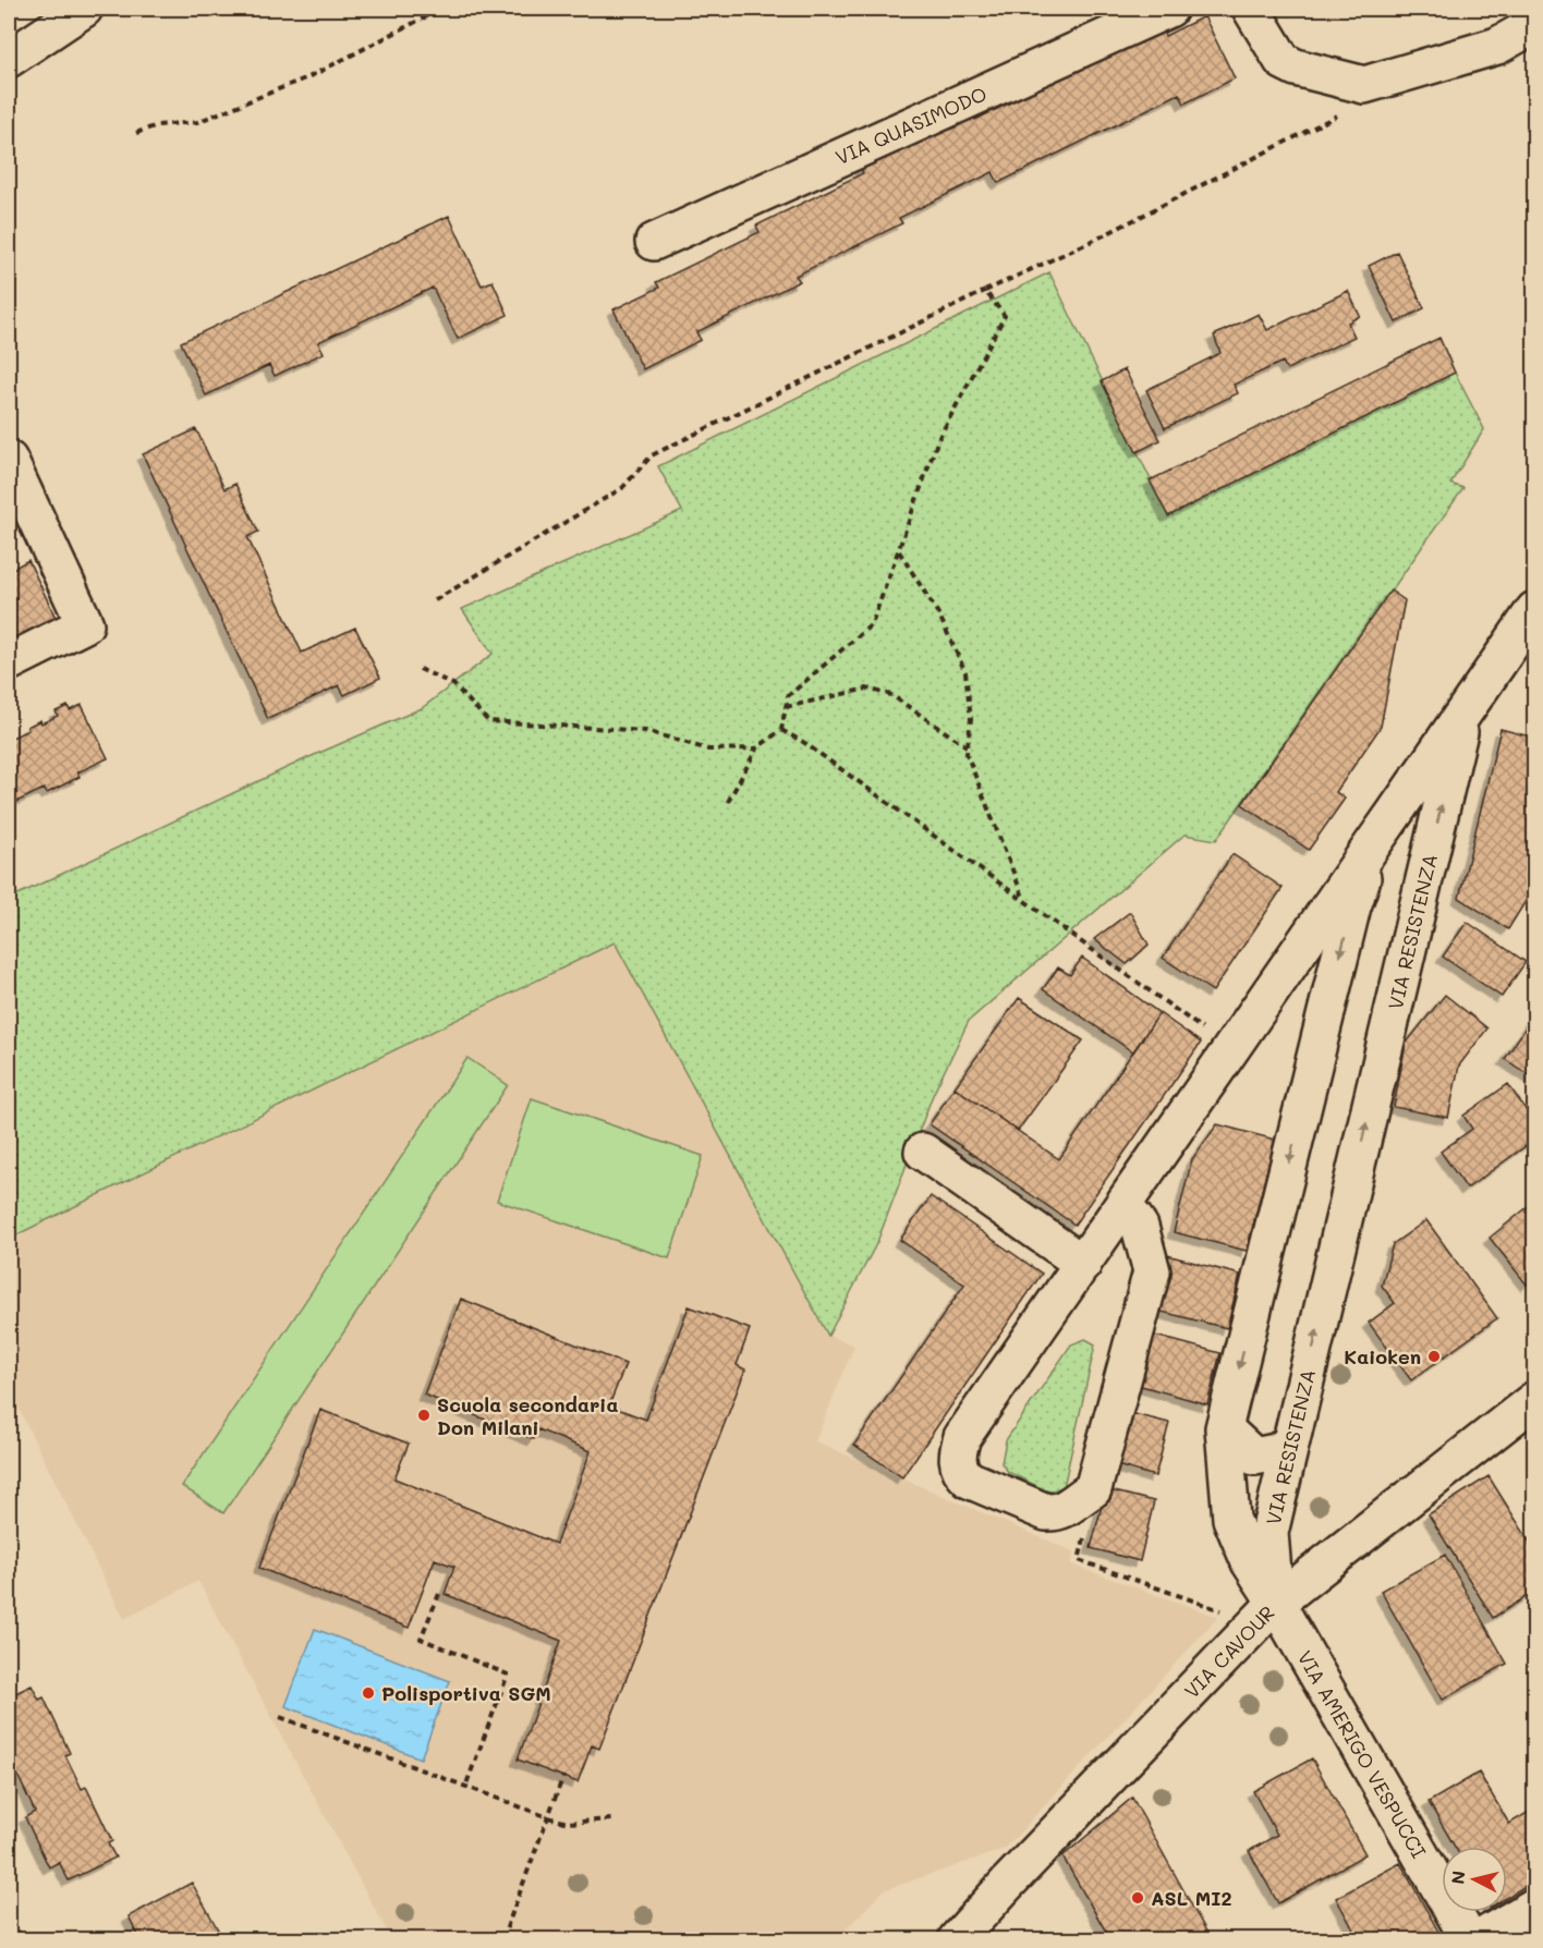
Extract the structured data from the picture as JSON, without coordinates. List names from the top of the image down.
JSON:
{
  "streets": {
    "street": [
      "VIA QUASIMODO",
      "VIA RESISTENZA",
      "VIA CAVOUR",
      "VIA AMERIGO VESPUCCI"
    ]
  },
  "crossings": [
    ["VIA RESISTENZA", "VIA CAVOUR"],
    ["VIA RESISTENZA", "VIA AMERIGO VESPUCCI"],
    ["VIA CAVOUR", "VIA AMERIGO VESPUCCI"]
  ],
  "places": [
    "Kaioken",
    "Scuola secondaria Don Milani",
    "Polisportiva SGM",
    "ASL MI2"
  ],
  "north": "left"
}
